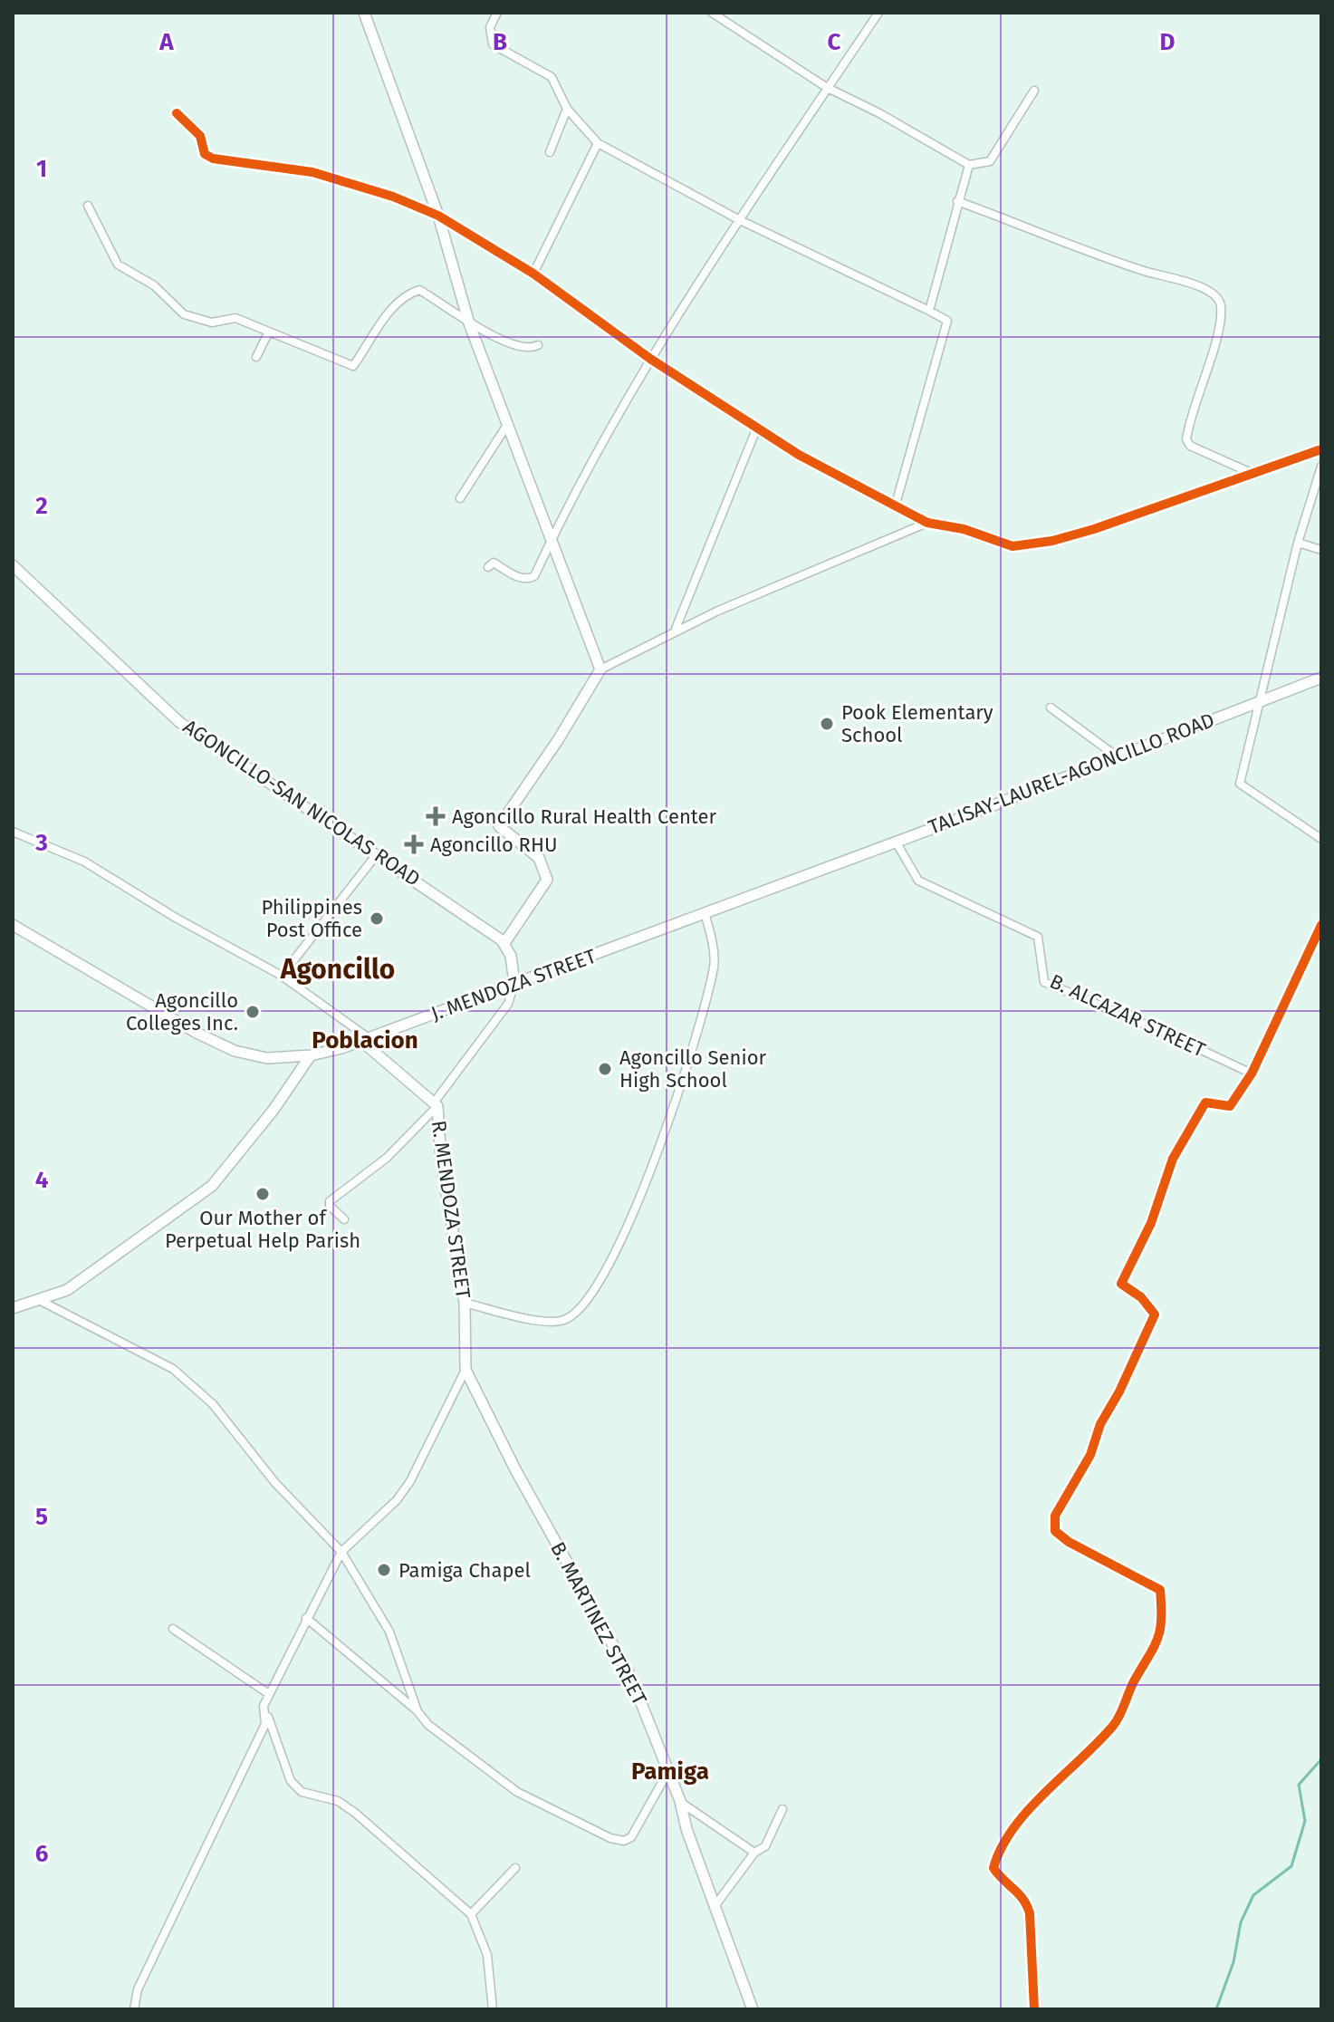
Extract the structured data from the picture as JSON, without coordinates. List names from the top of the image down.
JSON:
{
  "streets": {
    "street": [
      "TALISAY-LAUREL-AGONCILLO ROAD",
      "AGONCILLO-SAN NICOLAS ROAD",
      "J. MENDOZA STREET",
      "B. ALCAZAR STREET",
      "R. MENDOZA STREET",
      "B. MARTINEZ STREET"
    ]
  },
  "crossings": [
    ["TALISAY-LAUREL-AGONCILLO ROAD", "J. MENDOZA STREET"],
    ["TALISAY-LAUREL-AGONCILLO ROAD", "B. ALCAZAR STREET"],
    ["J. MENDOZA STREET", "R. MENDOZA STREET"],
    ["R. MENDOZA STREET", "B. MARTINEZ STREET"]
  ],
  "districts": ["Agoncillo", "Poblacion", "Pamiga"],
  "places": {
    "other": [
      "Pook Elementary School",
      "Philippines Post Office",
      "Agoncillo Colleges Inc.",
      "Agoncillo Senior High School",
      "Our Mother of Perpetual Help Parish",
      "Pamiga Chapel"
    ],
    "health": ["Agoncillo Rural Health Center", "Agoncillo RHU"]
  },
  "grid": {
    "columns": [
      "A",
      "B",
      "C",
      "D"
    ],
    "rows": [
      "1",
      "2",
      "3",
      "4",
      "5",
      "6"
    ]
  }
}
